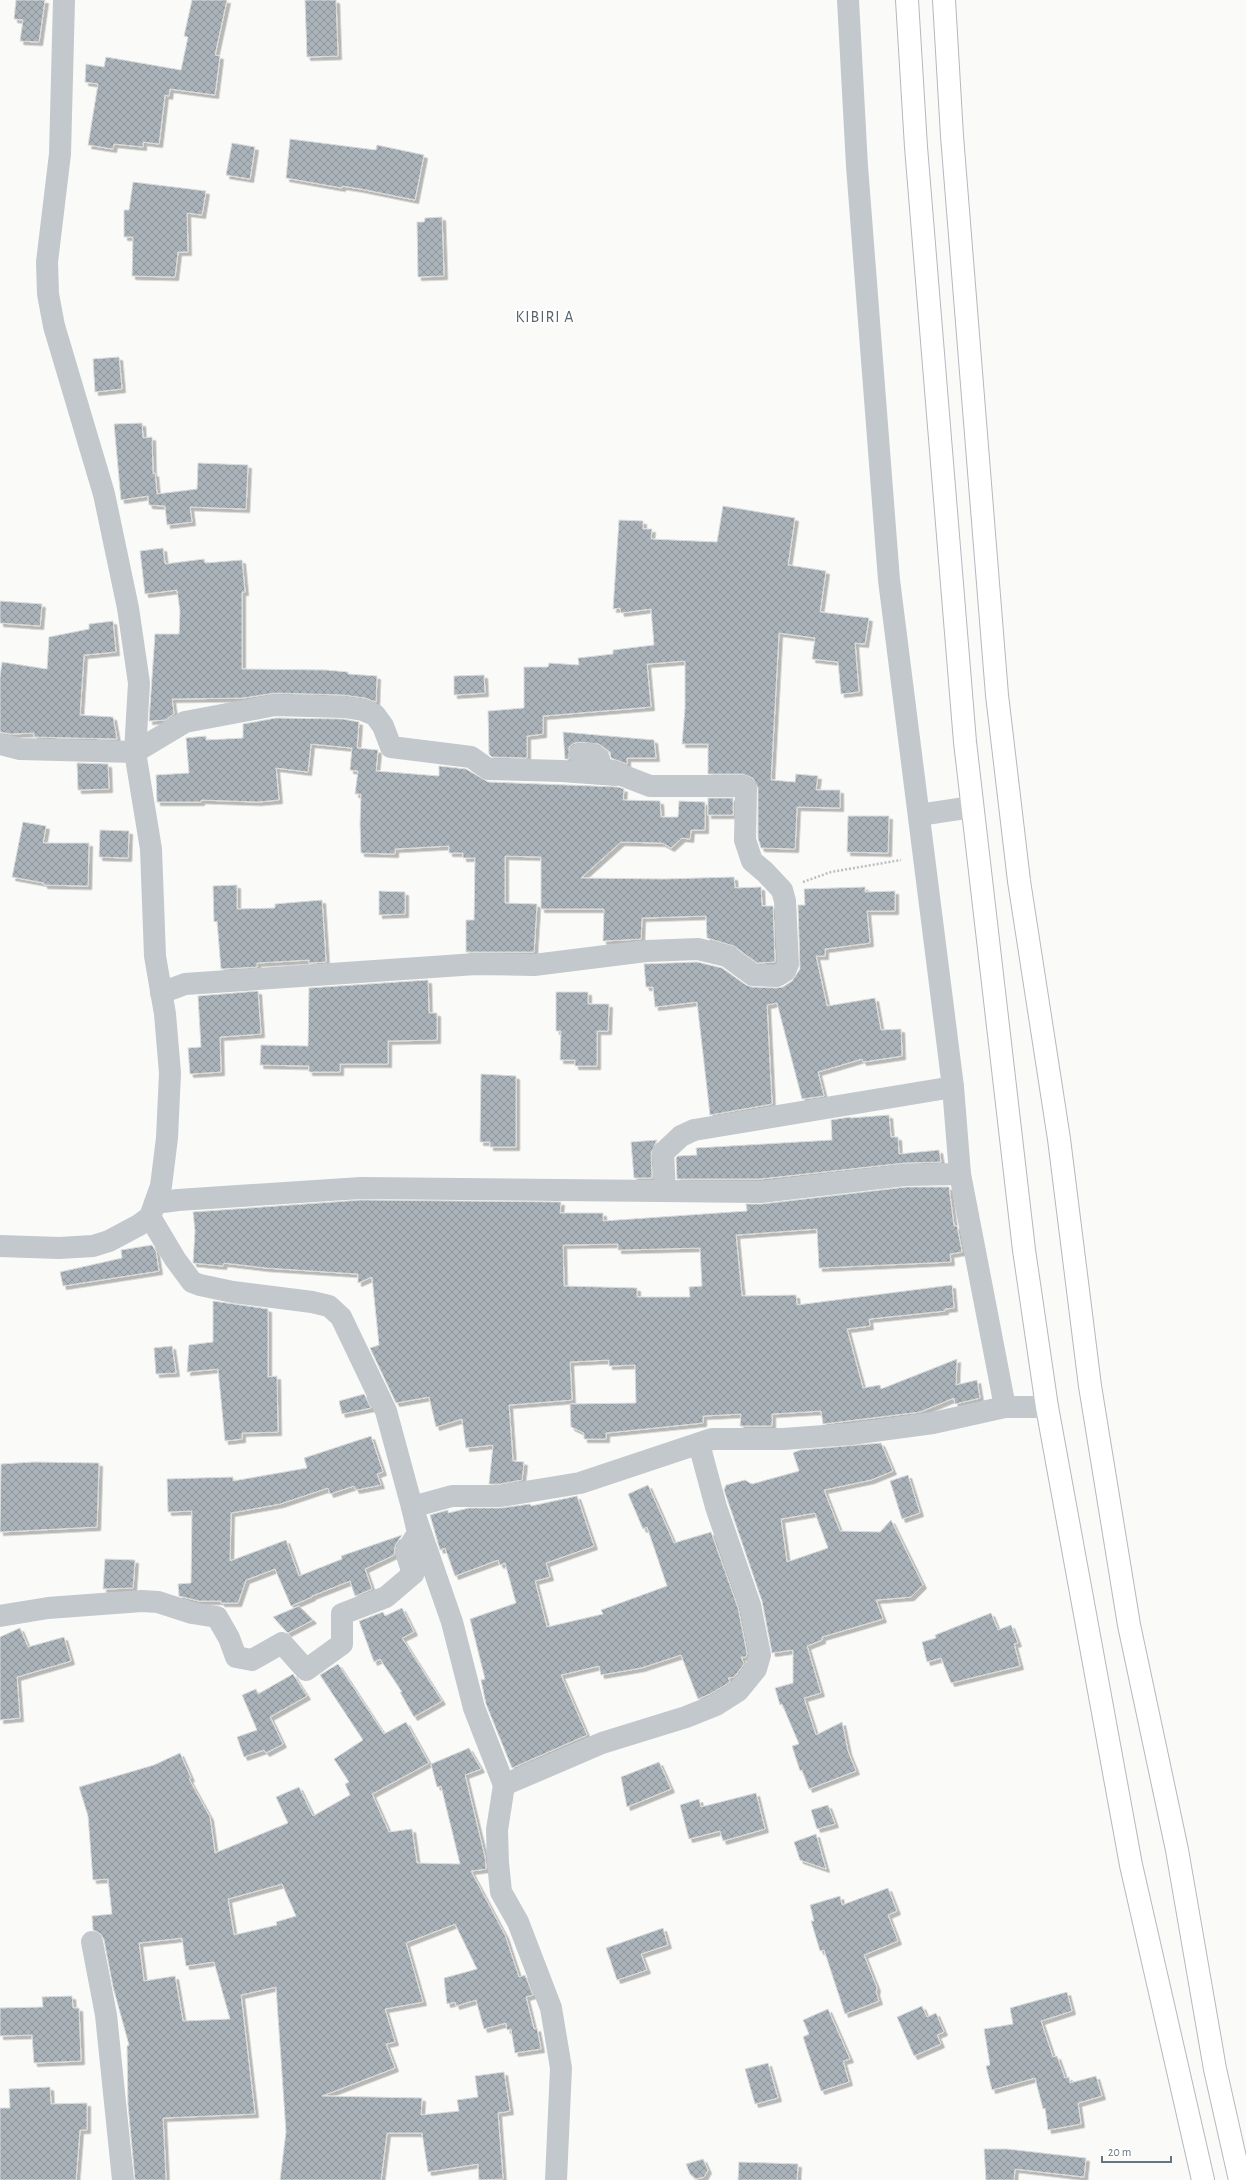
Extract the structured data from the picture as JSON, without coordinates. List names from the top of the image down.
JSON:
{
  "districts": ["KIBIRI A"],
  "scale_bar": "20 m"
}
